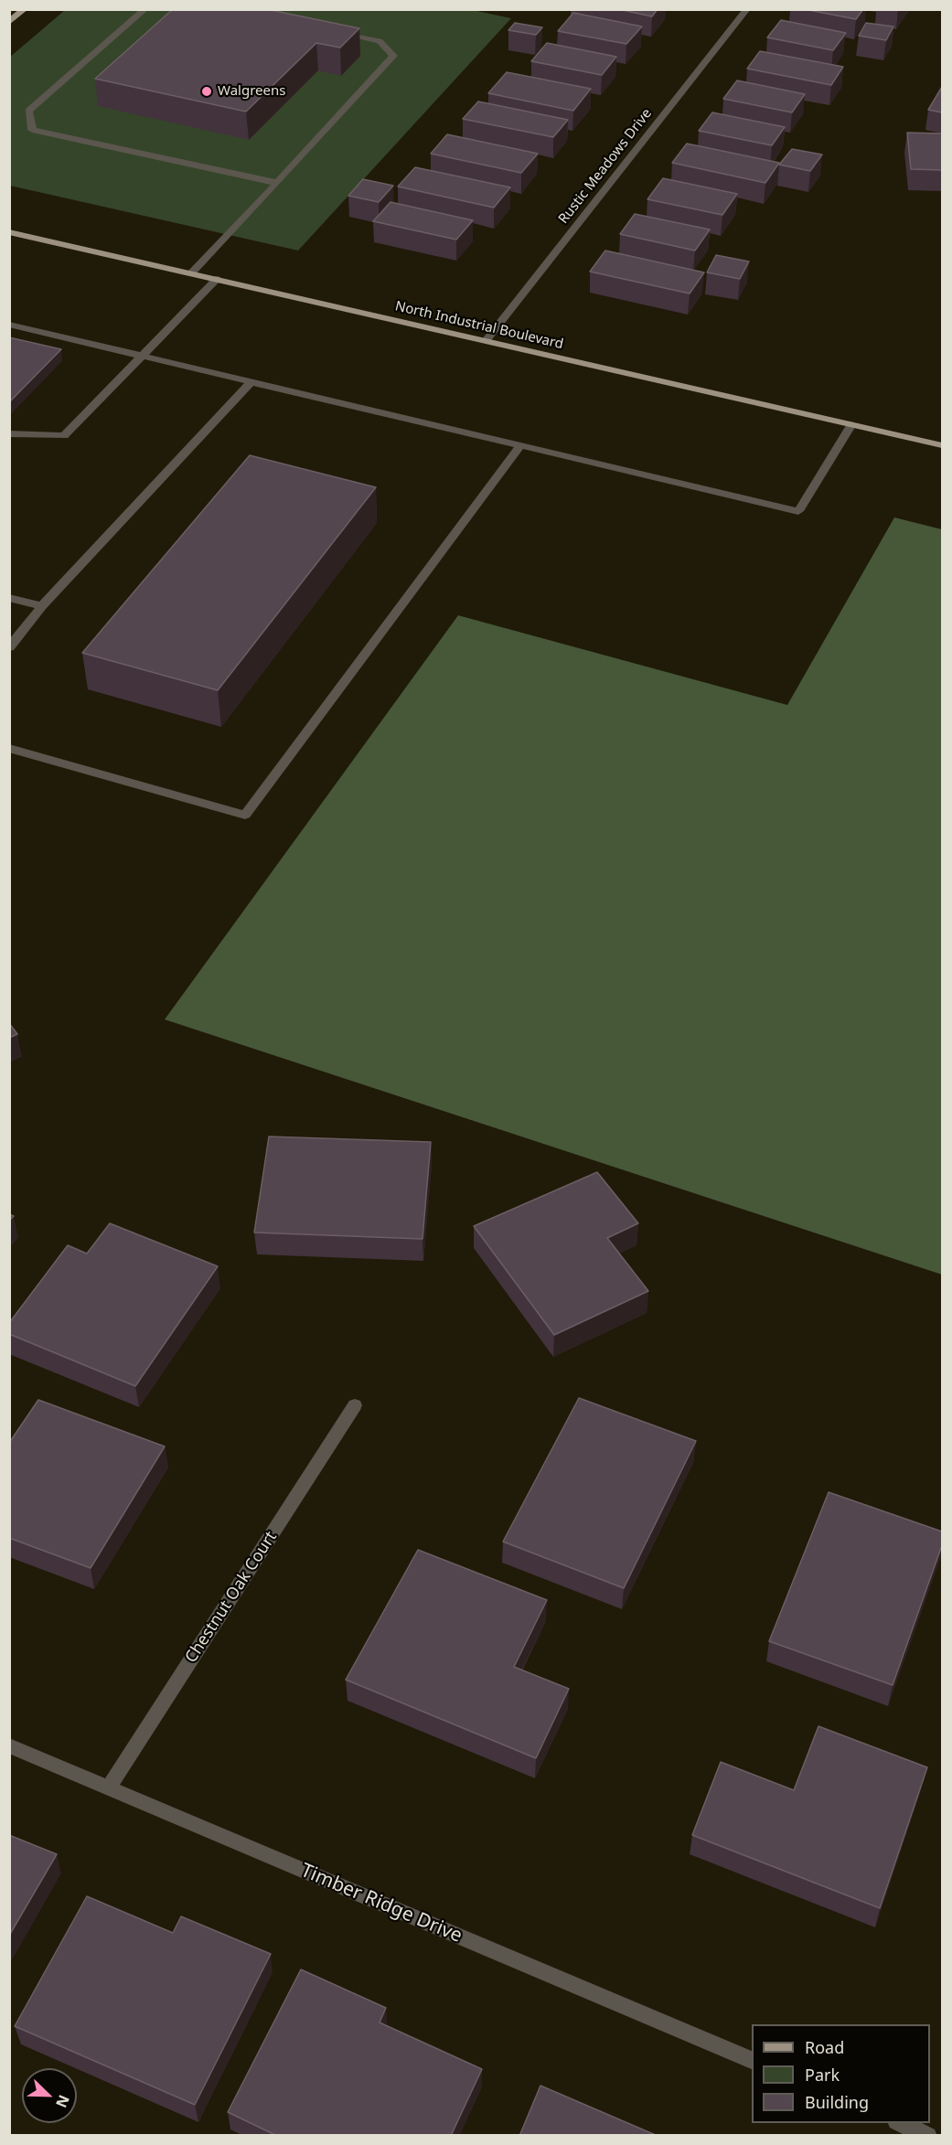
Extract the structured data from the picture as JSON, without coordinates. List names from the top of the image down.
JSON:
{
  "streets": {
    "main road": ["North Industrial Boulevard"],
    "street": ["Rustic Meadows Drive", "Chestnut Oak Court", "Timber Ridge Drive"]
  },
  "crossings": [
    ["Rustic Meadows Drive", "North Industrial Boulevard"],
    ["Chestnut Oak Court", "Timber Ridge Drive"]
  ],
  "places": ["Walgreens"],
  "legend": ["Road", "Park", "Building"],
  "north": "bottom right"
}
